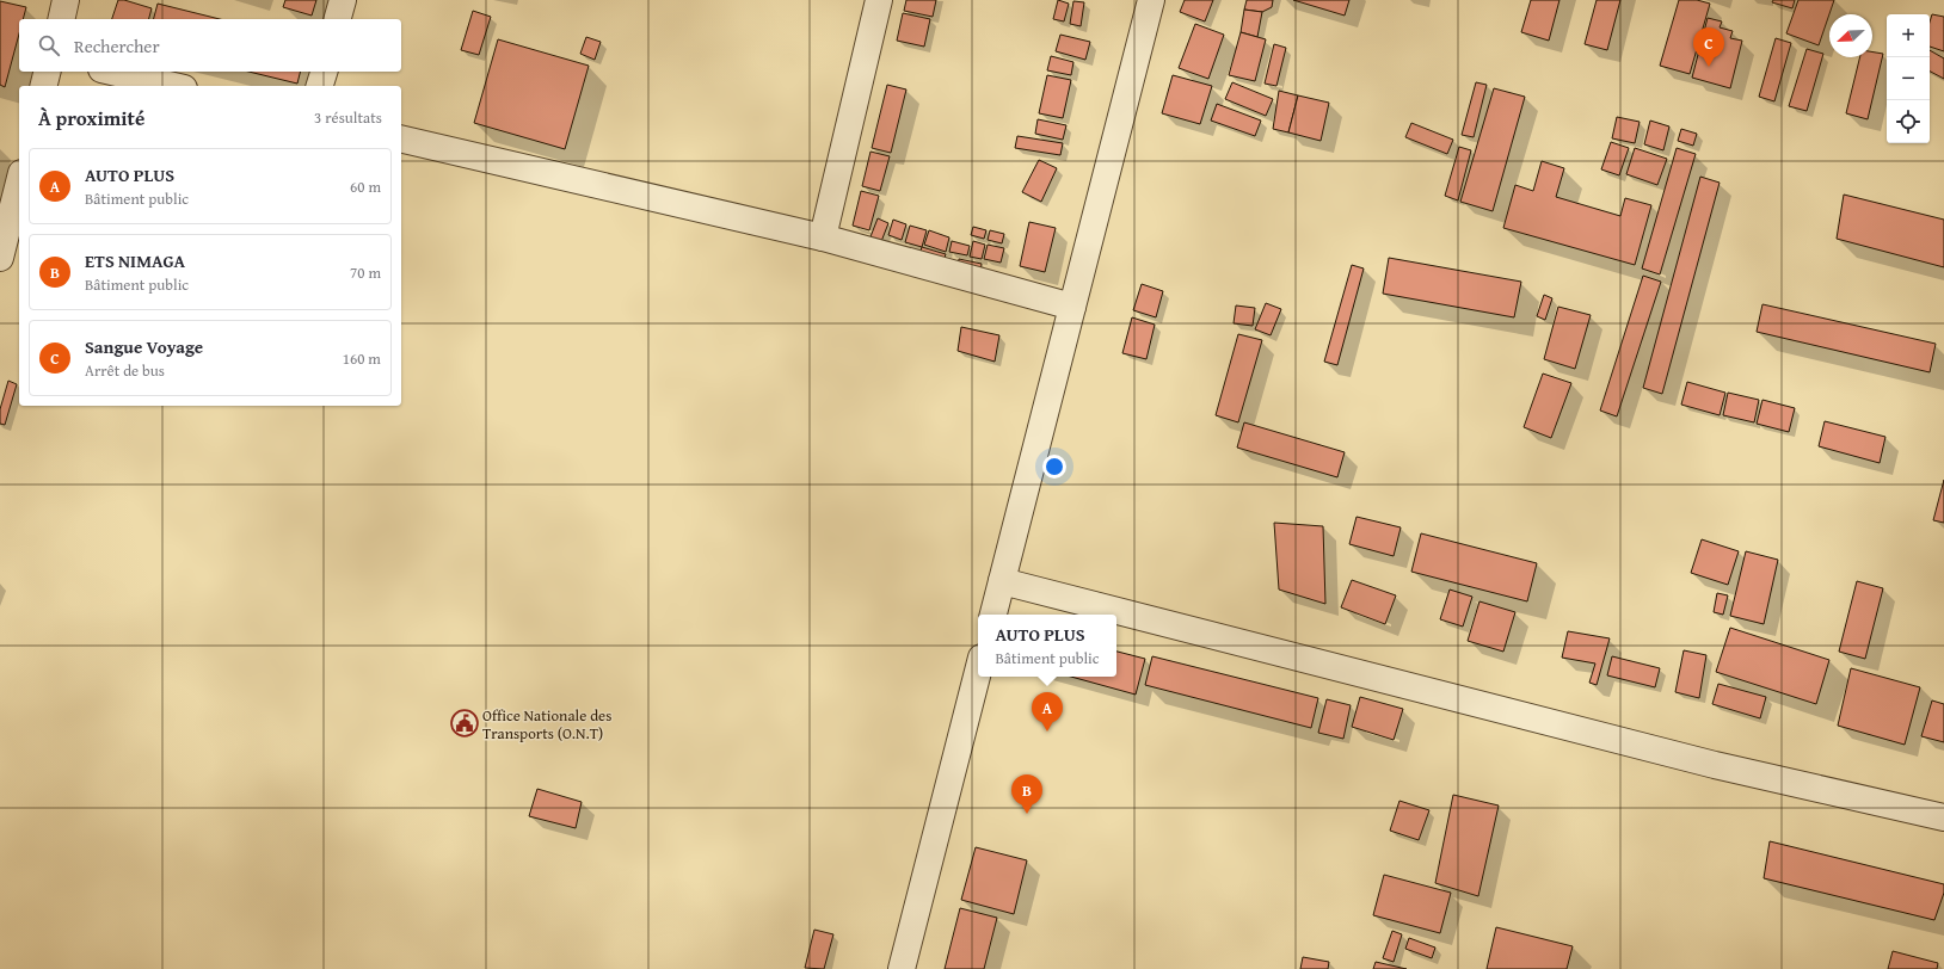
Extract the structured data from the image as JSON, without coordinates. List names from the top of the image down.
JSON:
{
  "places": {
    "public building": ["Office Nationale des Transports (O.N.T)"]
  },
  "north": "bottom left",
  "page": {
    "map_buttons": ["+", "−"],
    "search": "Rechercher",
    "pins": ["C", "A", "B"],
    "heading": ["À proximité", "3 résultats"],
    "list": [
      {
        "mark": "A",
        "name": "AUTO PLUS",
        "note": "Bâtiment public",
        "value": "60 m"
      },
      {
        "mark": "B",
        "name": "ETS NIMAGA",
        "note": "Bâtiment public",
        "value": "70 m"
      },
      {
        "mark": "C",
        "name": "Sangue Voyage",
        "note": "Arrêt de bus",
        "value": "160 m"
      }
    ],
    "popup": ["AUTO PLUS", "Bâtiment public"]
  }
}
